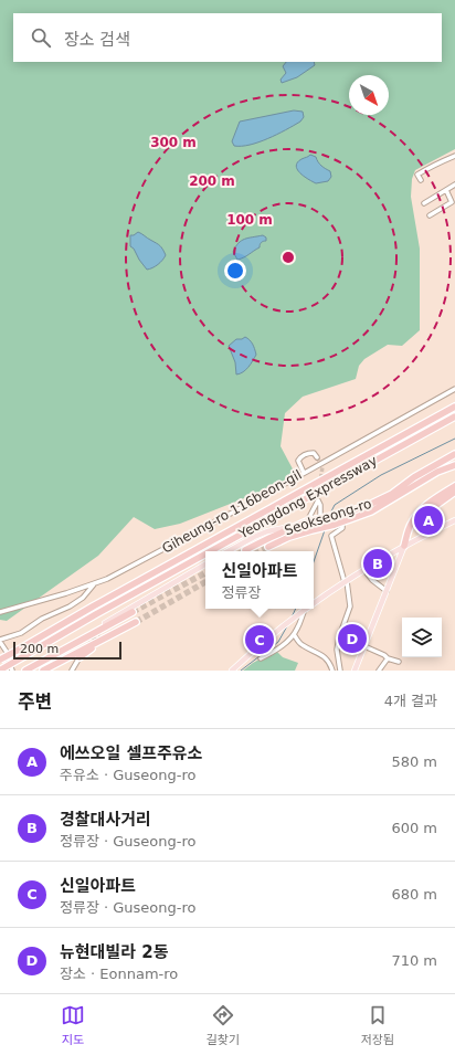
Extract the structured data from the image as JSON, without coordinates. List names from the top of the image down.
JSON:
{
  "streets": {
    "highway": ["Yeongdong Expressway", "Seokseong-ro"],
    "street": ["Giheung-ro 116beon-gil"]
  },
  "scale_bar": "200 m",
  "north": "bottom right",
  "page": {
    "search": "장소 검색",
    "pins": [
      "A",
      "B",
      "D",
      "C"
    ],
    "popup": ["신일아파트", "정류장"],
    "scale": "200 m",
    "heading": ["주변", "4개 결과"],
    "list": [
      {
        "mark": "A",
        "name": "에쓰오일 셀프주유소",
        "note": "주유소 · Guseong-ro",
        "value": "580 m"
      },
      {
        "mark": "B",
        "name": "경찰대사거리",
        "note": "정류장 · Guseong-ro",
        "value": "600 m"
      },
      {
        "mark": "C",
        "name": "신일아파트",
        "note": "정류장 · Guseong-ro",
        "value": "680 m"
      },
      {
        "mark": "D",
        "name": "뉴현대빌라 2동",
        "note": "장소 · Eonnam-ro",
        "value": "710 m"
      }
    ],
    "nav": ["지도", "길찾기", "저장됨"]
  },
  "rings": ["300 m", "200 m", "100 m"]
}
